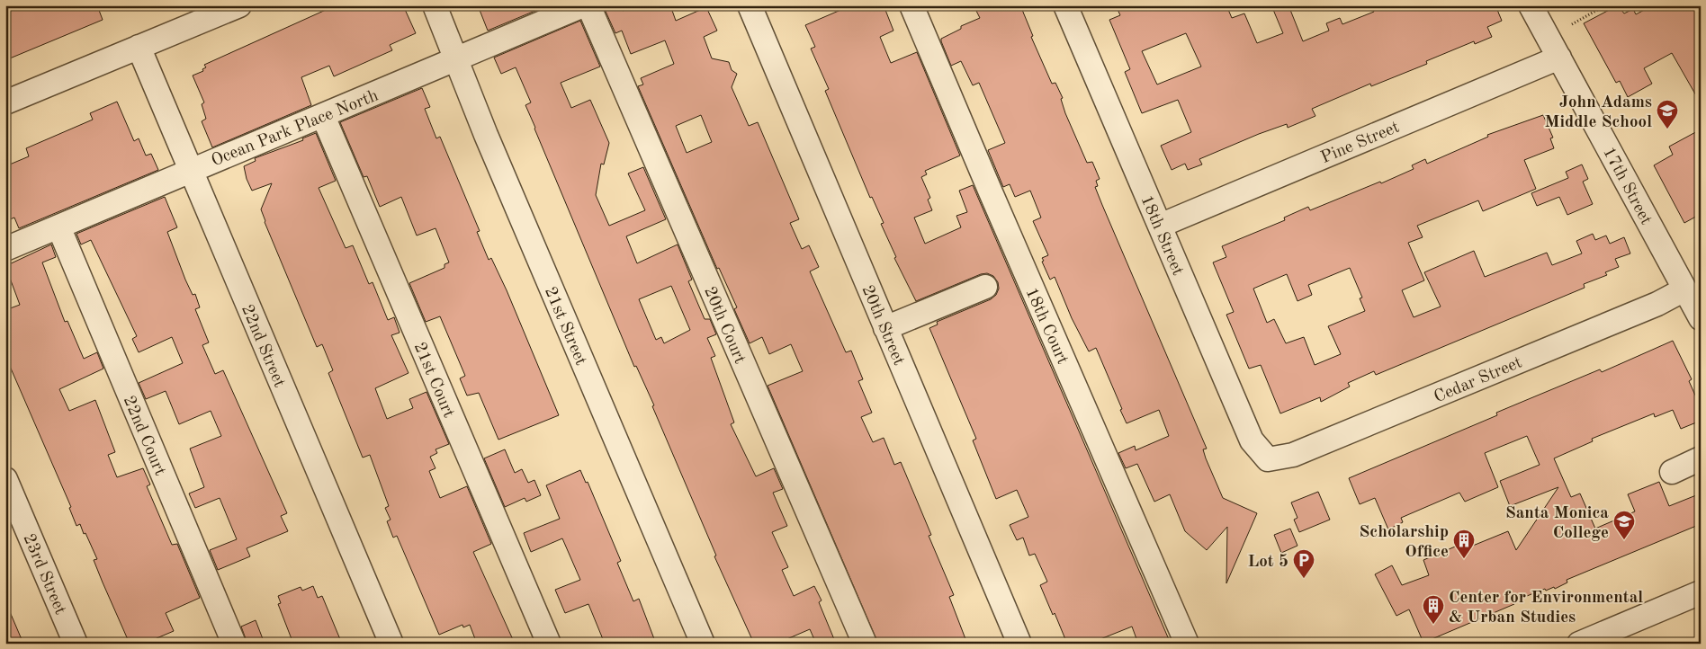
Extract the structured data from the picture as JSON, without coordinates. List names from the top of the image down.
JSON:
{
  "streets": {
    "street": [
      "Ocean Park Place North",
      "Pine Street",
      "17th Street",
      "18th Street",
      "20th Court",
      "20th Street",
      "21st Street",
      "18th Court",
      "22nd Street",
      "Cedar Street",
      "21st Court",
      "22nd Court",
      "23rd Street"
    ]
  },
  "crossings": [
    ["Ocean Park Place North", "21st Street"],
    ["Ocean Park Place North", "22nd Street"],
    ["Ocean Park Place North", "21st Court"],
    ["Ocean Park Place North", "22nd Court"],
    ["Pine Street", "17th Street"],
    ["Pine Street", "18th Street"],
    ["17th Street", "Cedar Street"],
    ["18th Street", "Cedar Street"]
  ],
  "places": {
    "school or university": ["John Adams Middle School", "Santa Monica College"],
    "building": ["Scholarship Office", "Center for Environmental & Urban Studies"],
    "parking": ["Lot 5"]
  }
}
